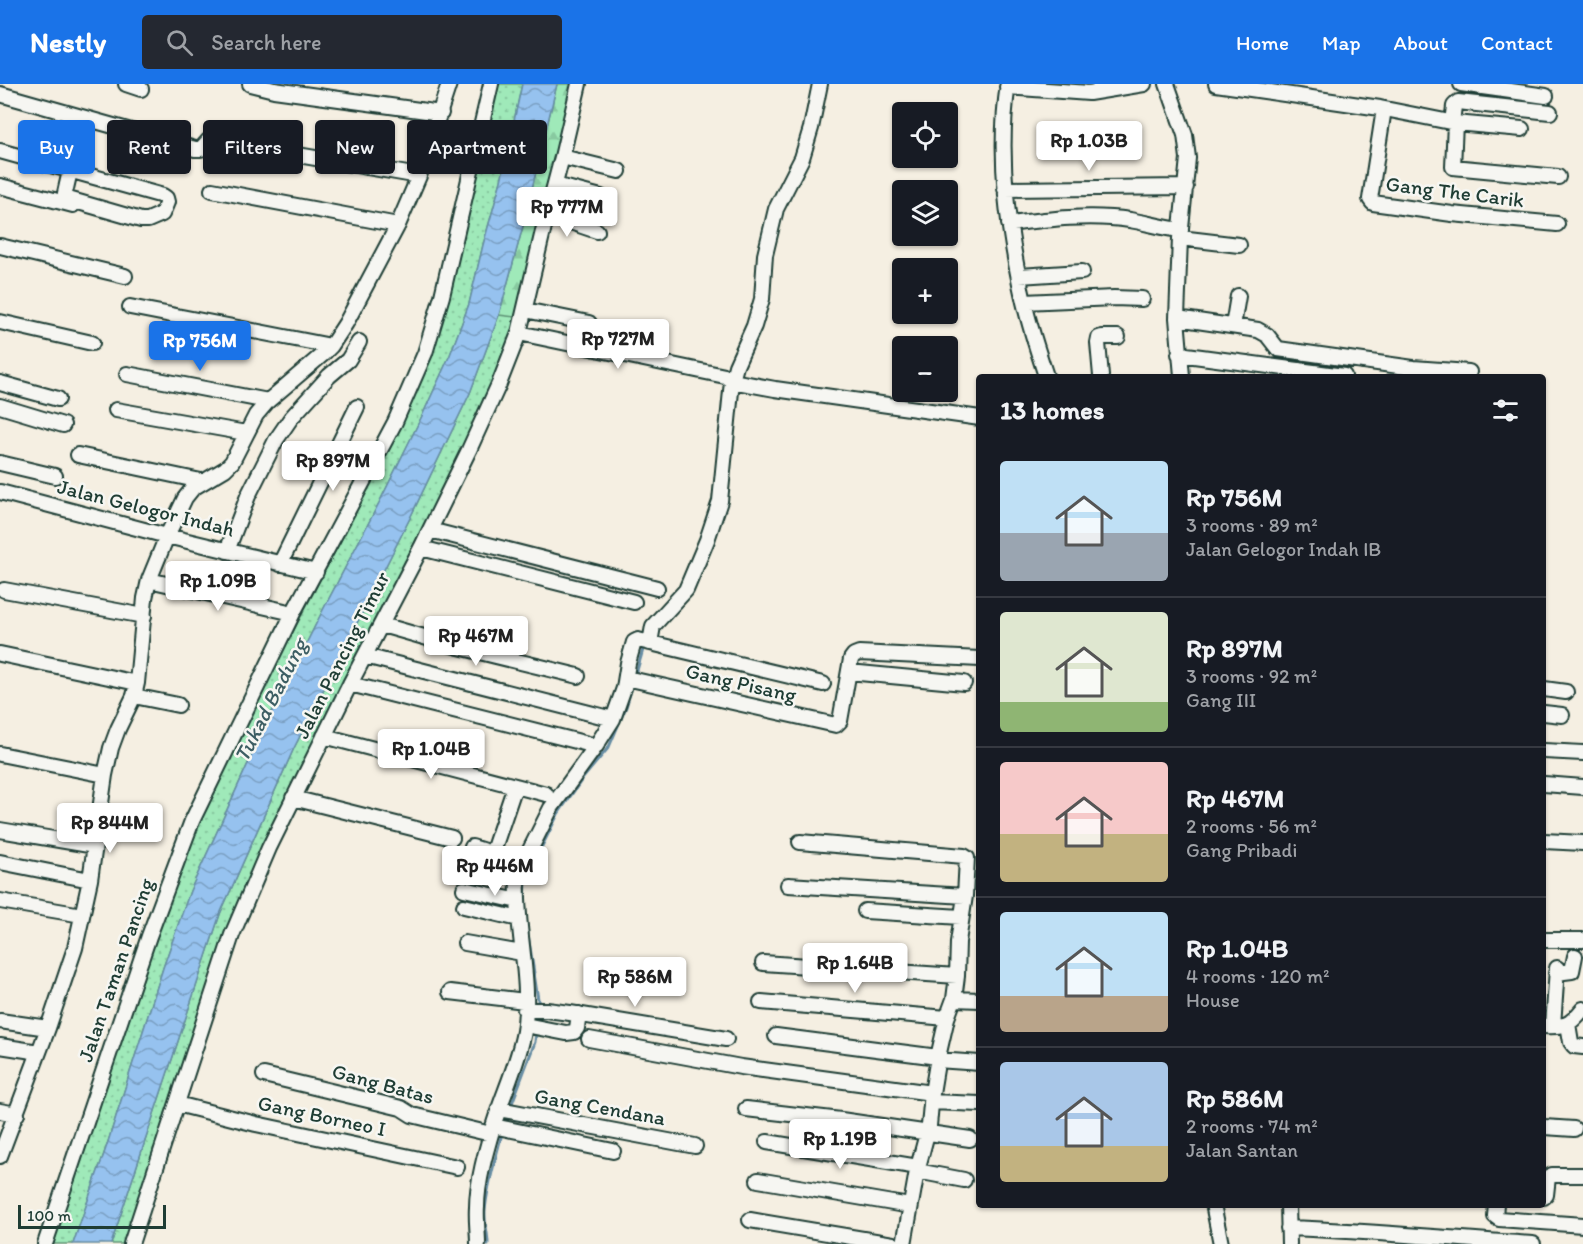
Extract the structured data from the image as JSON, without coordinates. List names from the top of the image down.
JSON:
{
  "streets": {
    "street": [
      "Gang The Carik",
      "Jalan Gelogor Indah",
      "Jalan Pancing Timur",
      "Gang Pisang",
      "Jalan Taman Pancing",
      "Gang Batas",
      "Gang Cendana",
      "Gang Borneo I"
    ]
  },
  "crossings": [
    ["Jalan Gelogor Indah", "Jalan Taman Pancing"],
    ["Jalan Pancing Timur", "Gang Borneo I"]
  ],
  "water": ["Tukad Badung"],
  "scale_bar": "100 m",
  "page": {
    "header": "Nestly",
    "search": "Search here",
    "nav": [
      "Home",
      "Map",
      "About",
      "Contact"
    ],
    "map_buttons": ["+", "−"],
    "chip": [
      "Buy",
      "Rent",
      "Filters",
      "New",
      "Apartment"
    ],
    "price": [
      "Rp 1.03B",
      "Rp 777M",
      "Rp 727M",
      "Rp 756M",
      "Rp 897M",
      "Rp 1.09B",
      "Rp 467M",
      "Rp 1.04B",
      "Rp 844M",
      "Rp 446M",
      "Rp 1.64B",
      "Rp 586M",
      "Rp 1.19B"
    ],
    "heading": "13 homes",
    "list": [
      {
        "name": "Rp 756M",
        "note": "3 rooms · 89 m² · Jalan Gelogor Indah IB"
      },
      {
        "name": "Rp 897M",
        "note": "3 rooms · 92 m² · Gang III"
      },
      {
        "name": "Rp 467M",
        "note": "2 rooms · 56 m² · Gang Pribadi"
      },
      {
        "name": "Rp 1.04B",
        "note": "4 rooms · 120 m² · House"
      },
      {
        "name": "Rp 586M",
        "note": "2 rooms · 74 m² · Jalan Santan"
      }
    ],
    "scale": "100 m"
  }
}
